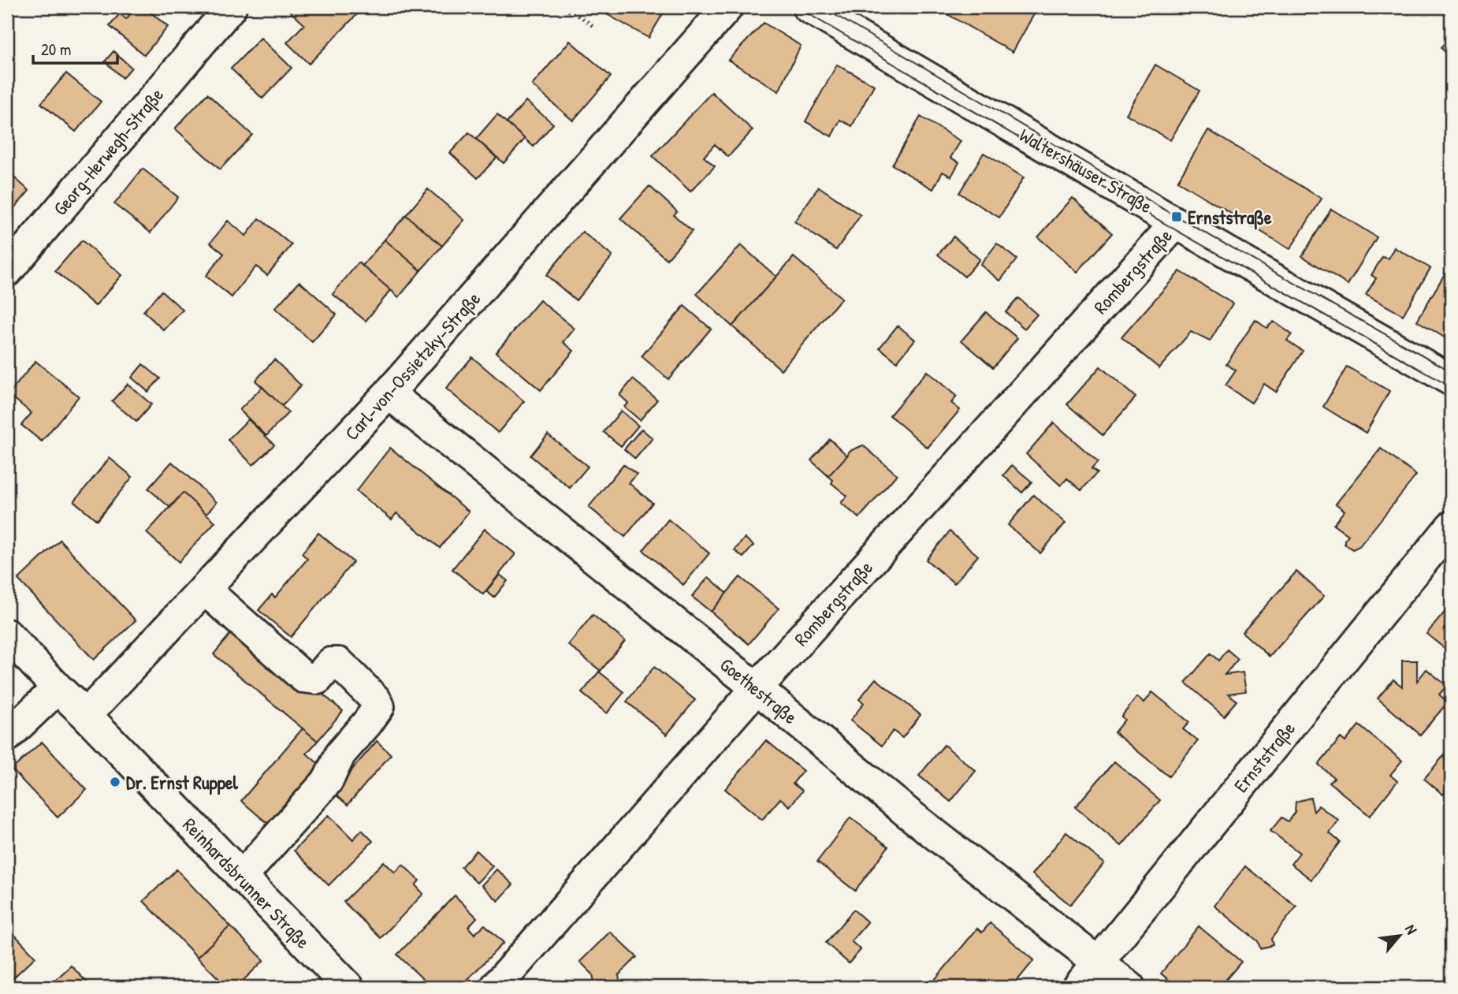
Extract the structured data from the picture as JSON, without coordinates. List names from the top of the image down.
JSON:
{
  "streets": {
    "street": [
      "Georg-Herwegh-Straße",
      "Waltershäuser Straße",
      "Rombergstraße",
      "Carl-von-Ossietzky-Straße",
      "Goethestraße",
      "Ernststraße",
      "Reinhardsbrunner Straße"
    ]
  },
  "crossings": [
    ["Waltershäuser Straße", "Rombergstraße"],
    ["Rombergstraße", "Goethestraße"],
    ["Carl-von-Ossietzky-Straße", "Goethestraße"],
    ["Carl-von-Ossietzky-Straße", "Reinhardsbrunner Straße"],
    ["Goethestraße", "Ernststraße"]
  ],
  "places": {
    "transit": ["Ernststraße"],
    "other": ["Dr. Ernst Ruppel"]
  },
  "scale_bar": "20 m",
  "north": "top right"
}
